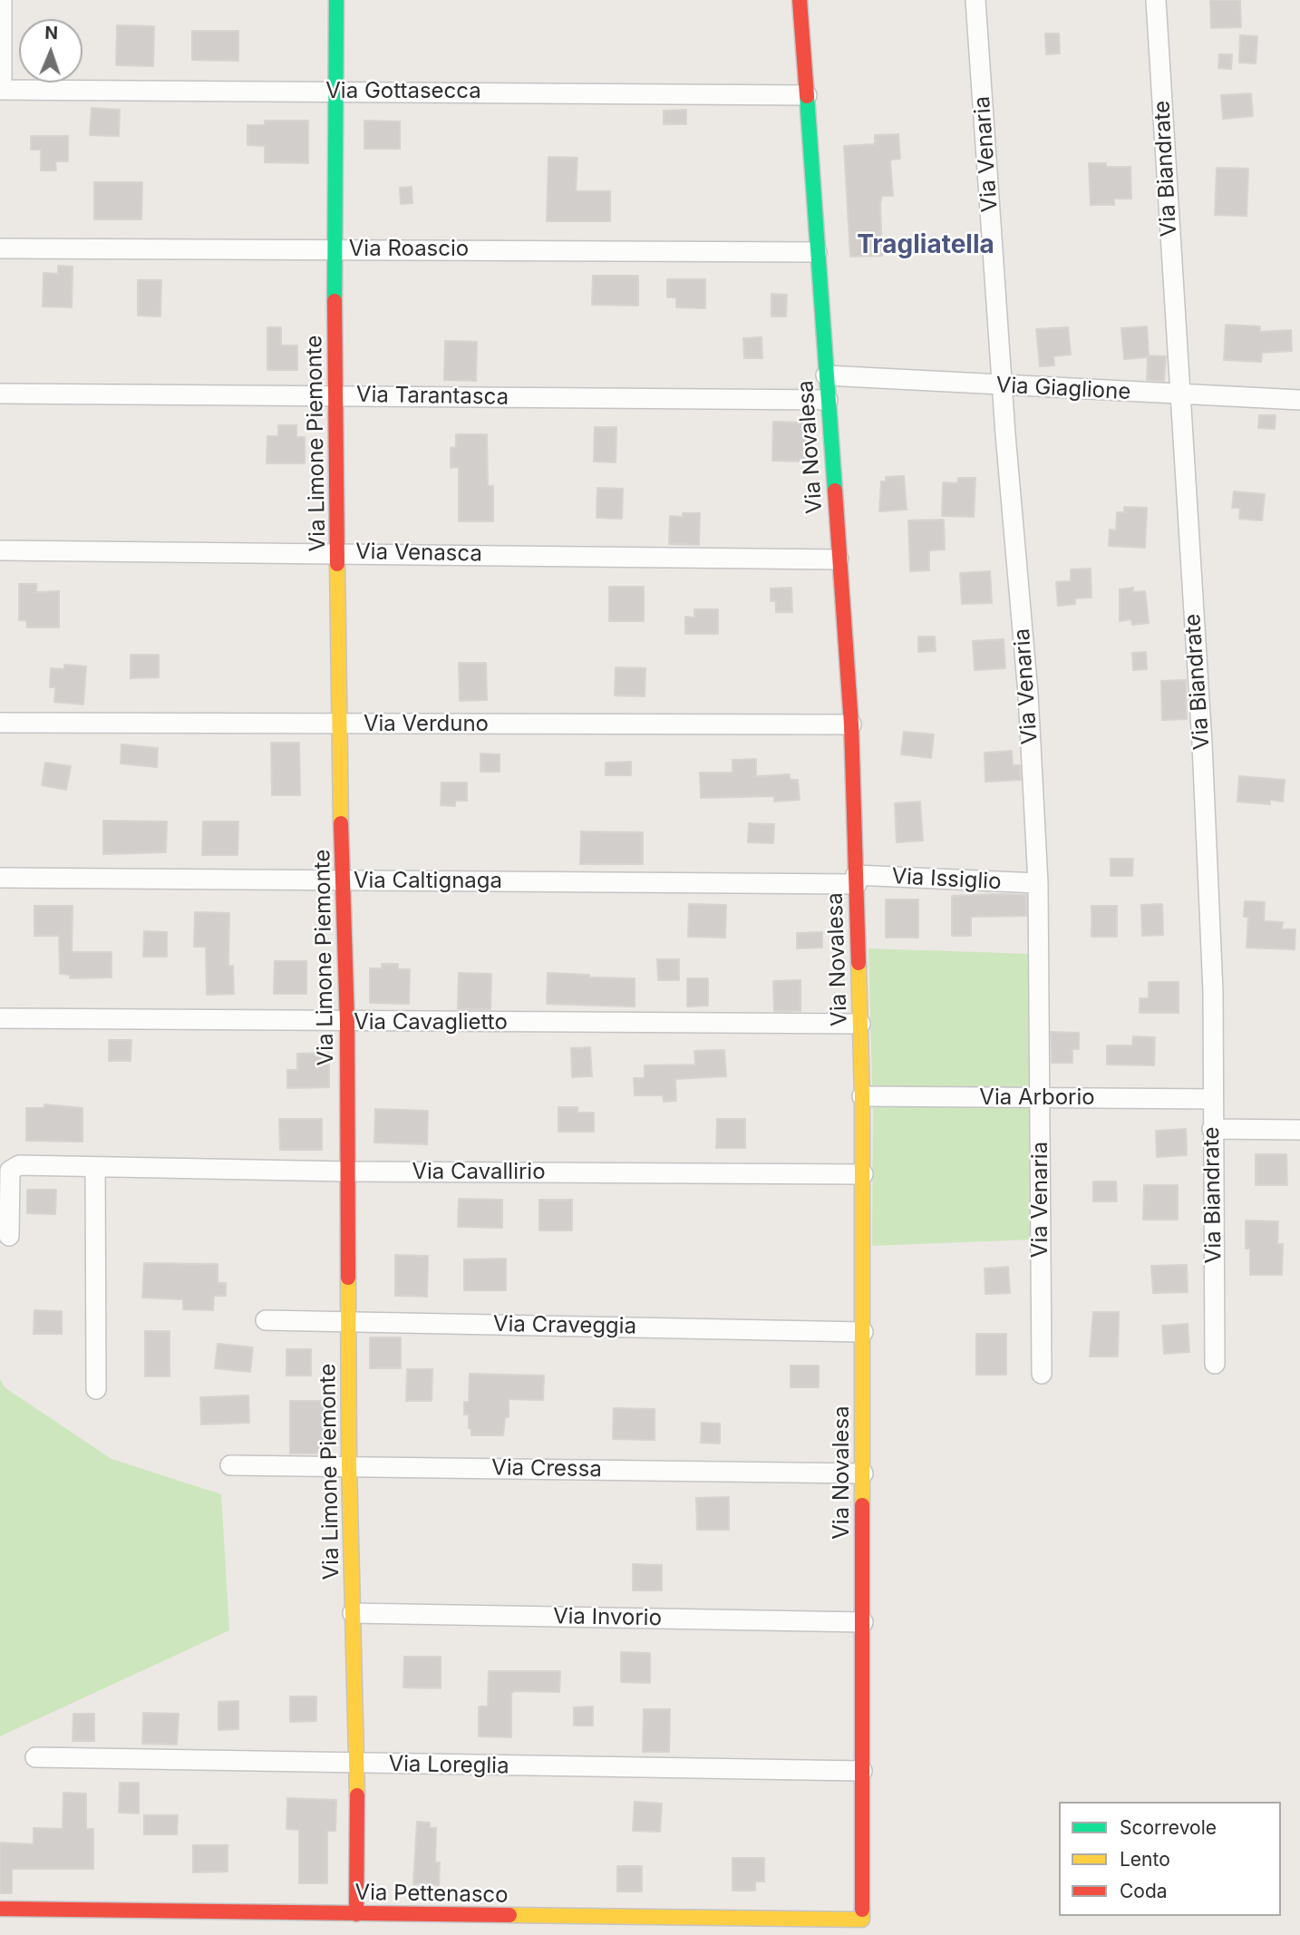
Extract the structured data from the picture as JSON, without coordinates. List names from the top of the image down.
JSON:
{
  "streets": {
    "street": [
      "Via Gottasecca",
      "Via Venaria",
      "Via Biandrate",
      "Via Roascio",
      "Via Giaglione",
      "Via Tarantasca",
      "Via Limone Piemonte",
      "Via Novalesa",
      "Via Venasca",
      "Via Verduno",
      "Via Issiglio",
      "Via Caltignaga",
      "Via Cavaglietto",
      "Via Arborio",
      "Via Cavallirio",
      "Via Craveggia",
      "Via Cressa",
      "Via Invorio",
      "Via Loreglia",
      "Via Pettenasco"
    ]
  },
  "crossings": [
    ["Via Gottasecca", "Via Limone Piemonte"],
    ["Via Gottasecca", "Via Novalesa"],
    ["Via Venaria", "Via Giaglione"],
    ["Via Venaria", "Via Issiglio"],
    ["Via Venaria", "Via Arborio"],
    ["Via Biandrate", "Via Giaglione"],
    ["Via Biandrate", "Via Arborio"],
    ["Via Roascio", "Via Limone Piemonte"],
    ["Via Roascio", "Via Novalesa"],
    ["Via Giaglione", "Via Novalesa"],
    ["Via Tarantasca", "Via Limone Piemonte"],
    ["Via Tarantasca", "Via Novalesa"],
    ["Via Limone Piemonte", "Via Venasca"],
    ["Via Limone Piemonte", "Via Verduno"],
    ["Via Limone Piemonte", "Via Caltignaga"],
    ["Via Limone Piemonte", "Via Cavaglietto"],
    ["Via Limone Piemonte", "Via Cavallirio"],
    ["Via Limone Piemonte", "Via Craveggia"],
    ["Via Limone Piemonte", "Via Cressa"],
    ["Via Limone Piemonte", "Via Invorio"],
    ["Via Limone Piemonte", "Via Loreglia"],
    ["Via Limone Piemonte", "Via Pettenasco"],
    ["Via Novalesa", "Via Venasca"],
    ["Via Novalesa", "Via Verduno"],
    ["Via Novalesa", "Via Issiglio"],
    ["Via Novalesa", "Via Caltignaga"],
    ["Via Novalesa", "Via Cavaglietto"],
    ["Via Novalesa", "Via Arborio"],
    ["Via Novalesa", "Via Cavallirio"],
    ["Via Novalesa", "Via Craveggia"],
    ["Via Novalesa", "Via Cressa"],
    ["Via Novalesa", "Via Invorio"],
    ["Via Novalesa", "Via Loreglia"],
    ["Via Novalesa", "Via Pettenasco"],
    ["Via Issiglio", "Via Caltignaga"]
  ],
  "districts": ["Tragliatella"],
  "legend": ["Scorrevole", "Lento", "Coda"],
  "north": "top"
}
